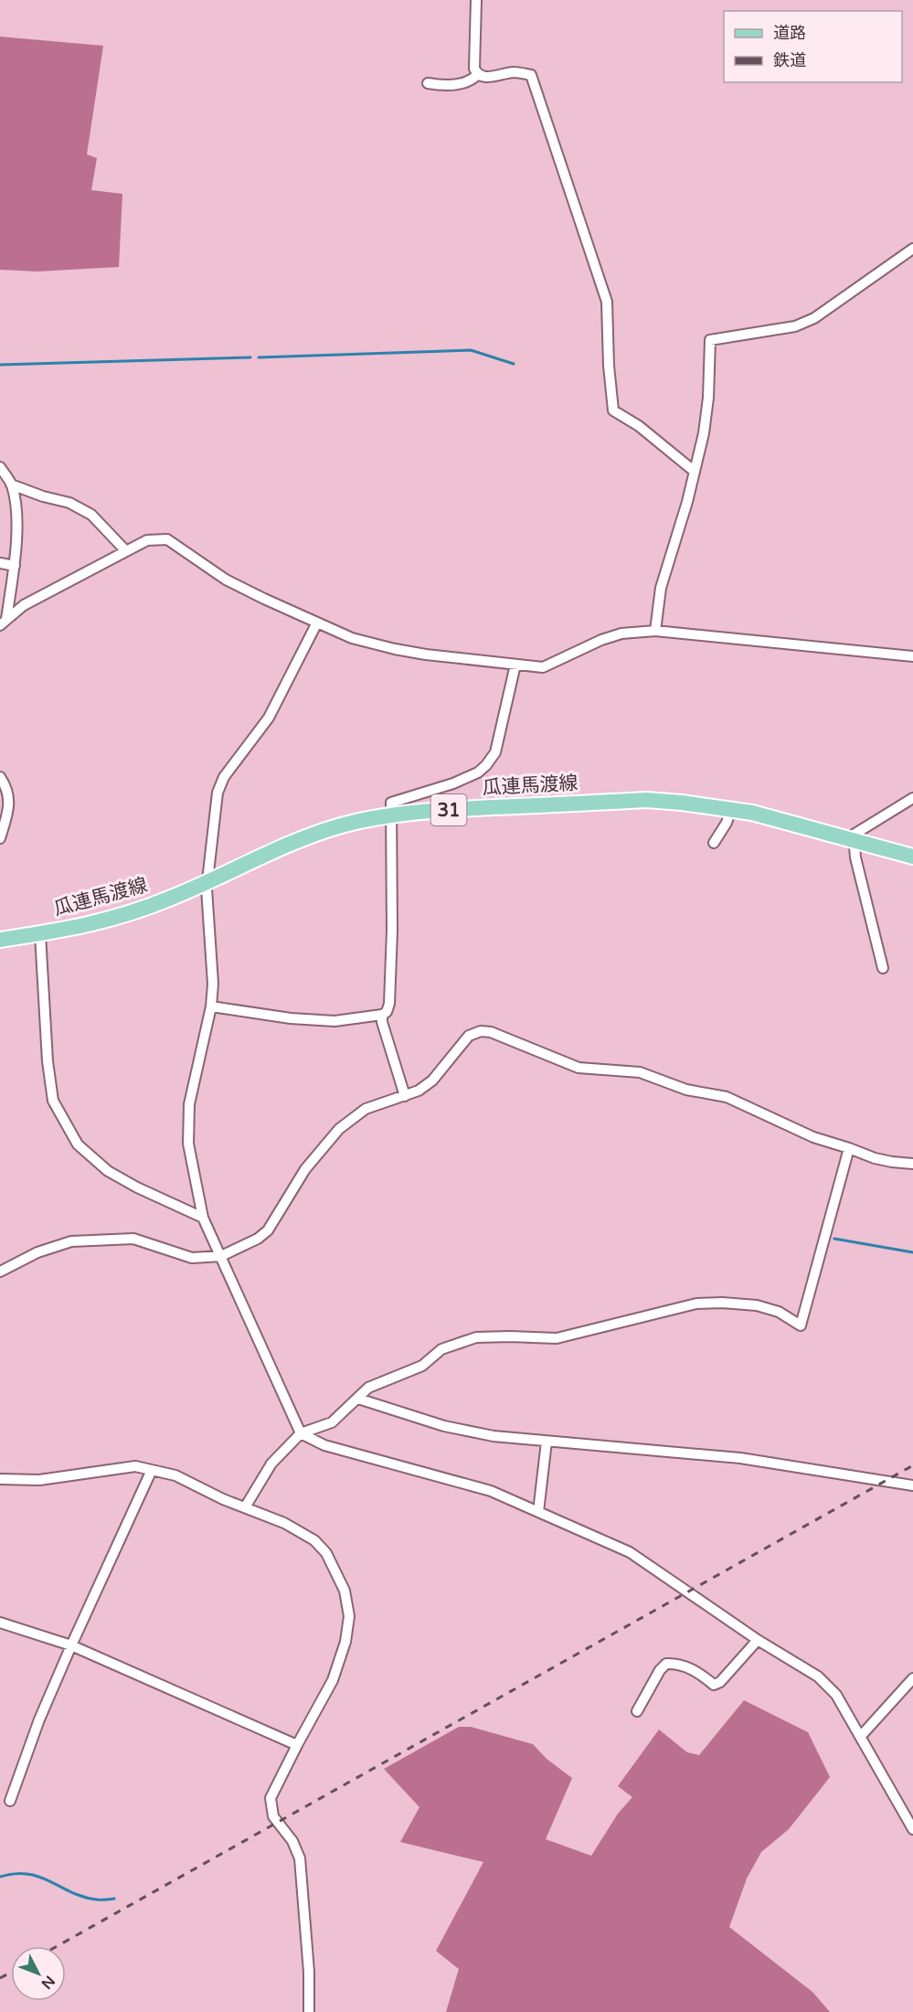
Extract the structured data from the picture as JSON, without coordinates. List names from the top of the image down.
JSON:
{
  "streets": {
    "main road": ["瓜連馬渡線", "31"]
  },
  "legend": ["道路", "鉄道"],
  "north": "bottom right"
}
